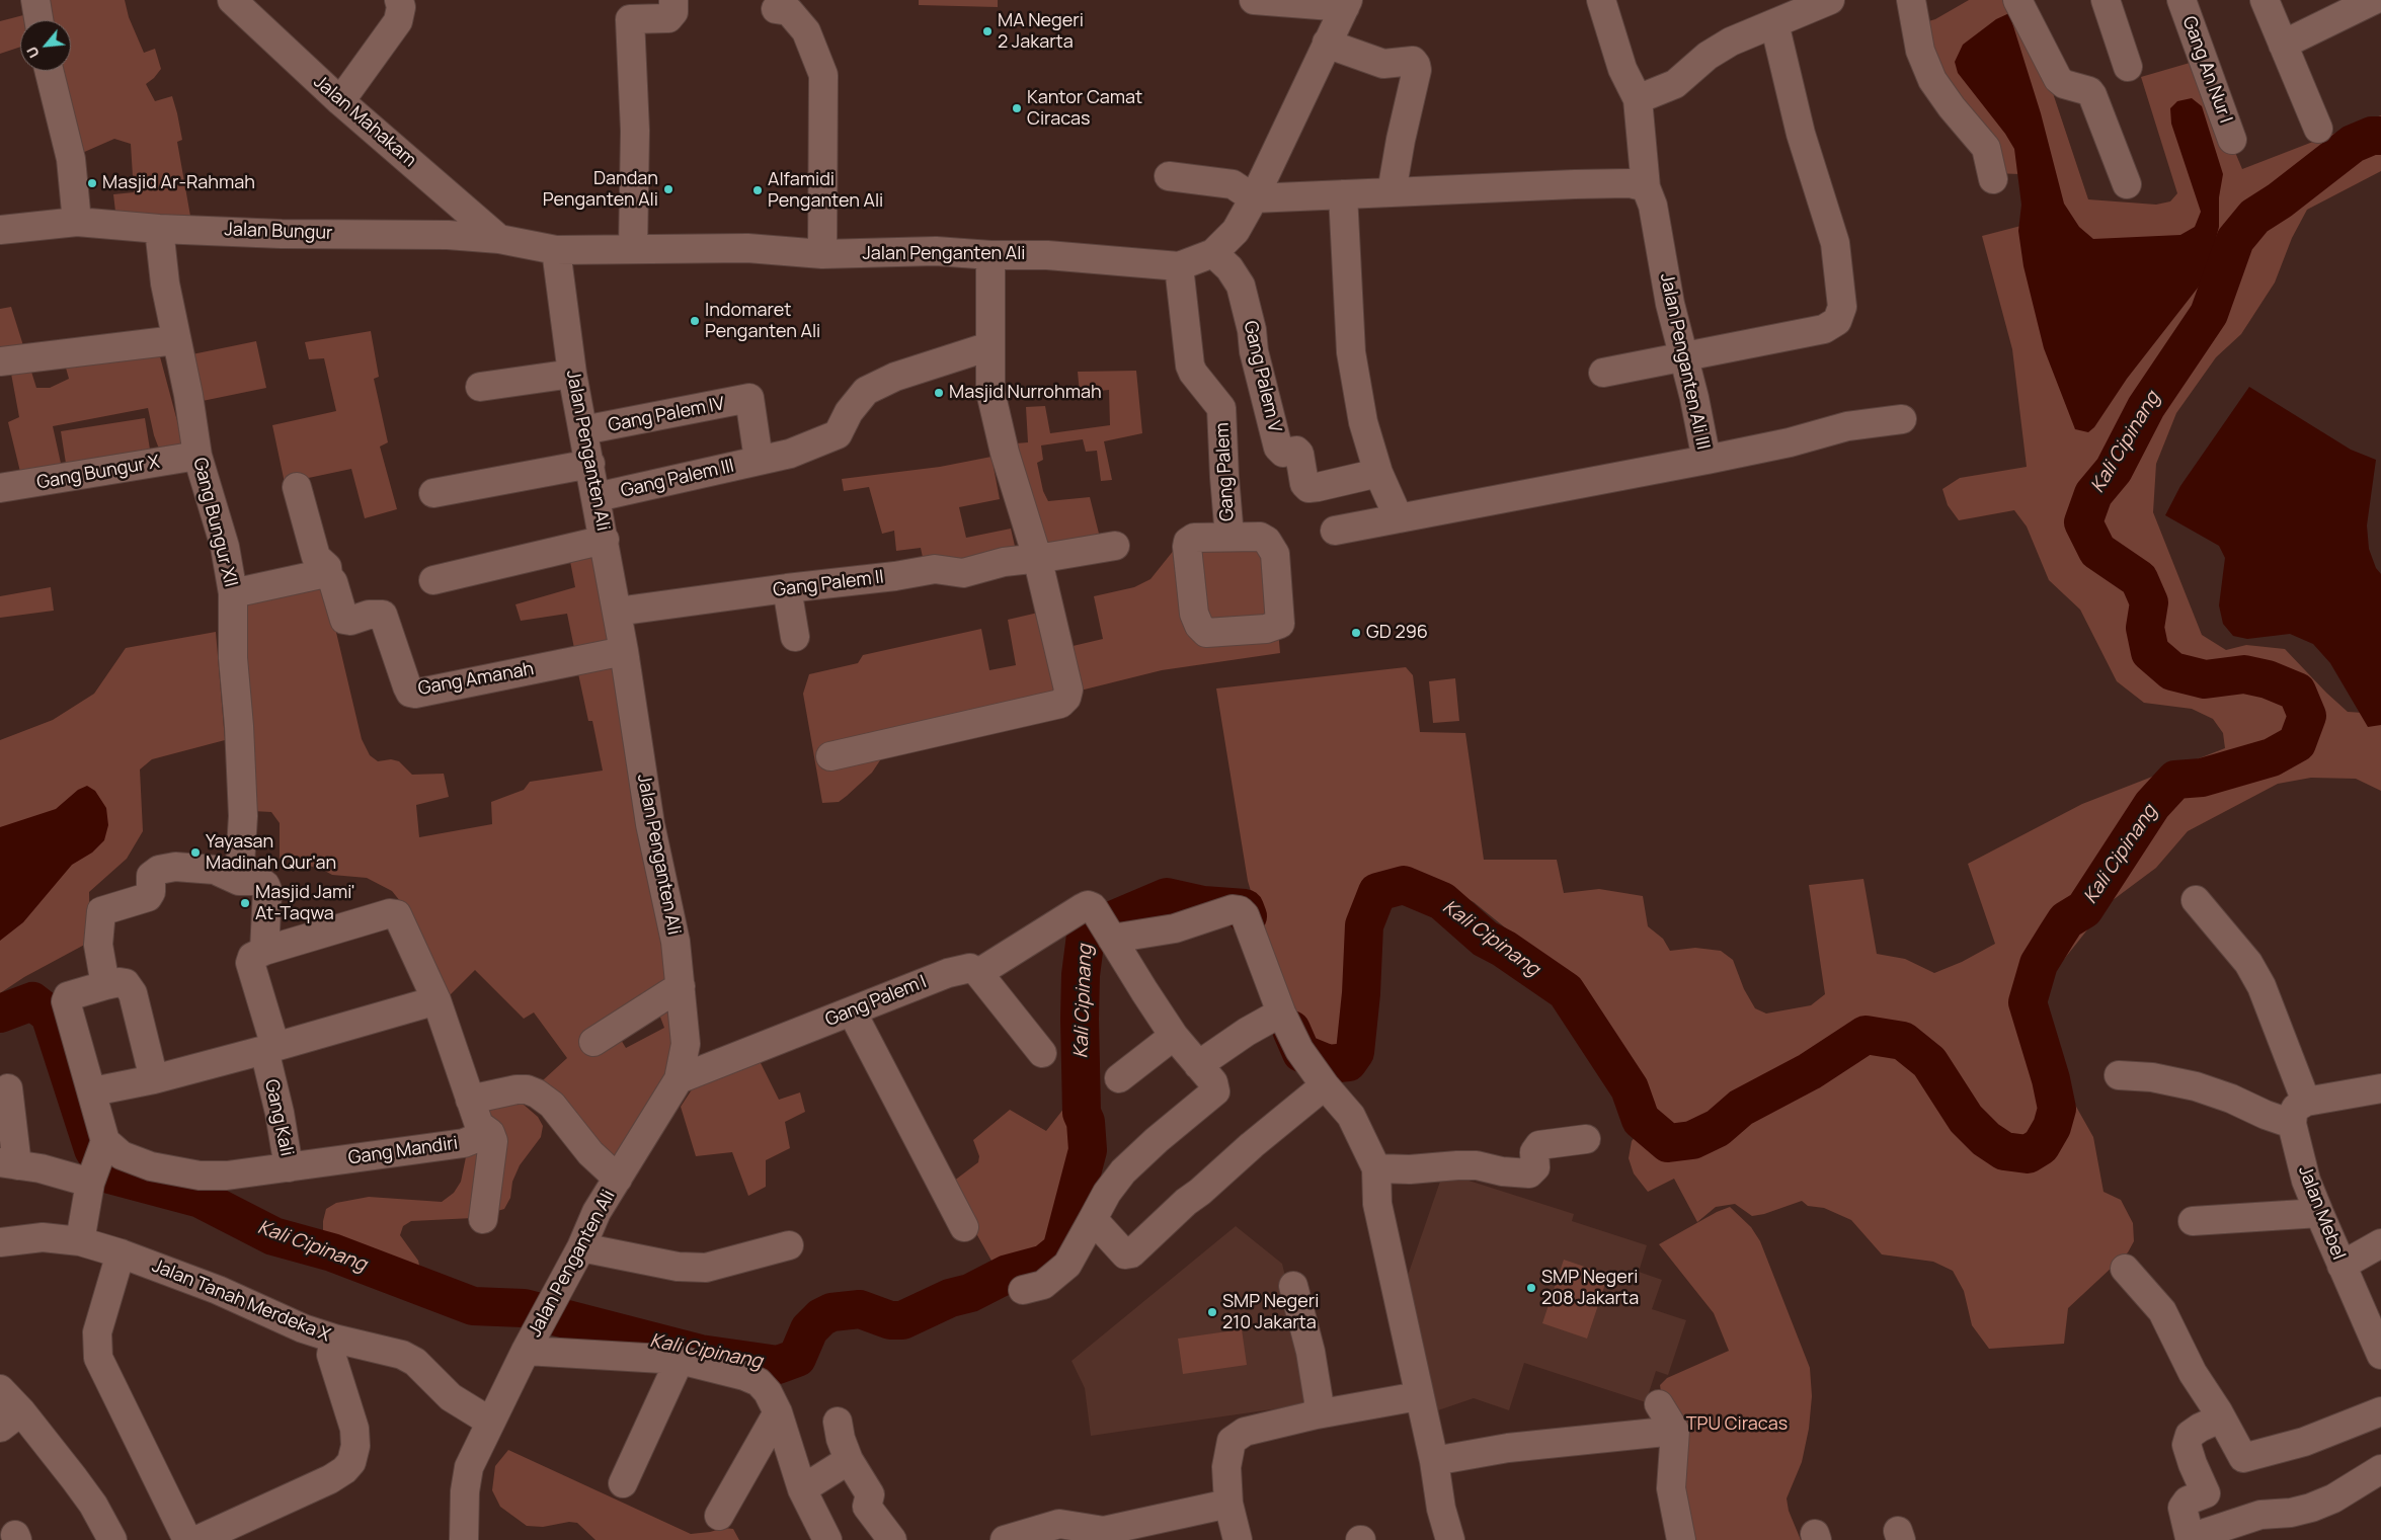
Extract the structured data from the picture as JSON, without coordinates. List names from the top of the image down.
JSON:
{
  "streets": {
    "street": [
      "Gang An Nur I",
      "Jalan Mahakam",
      "Jalan Bungur",
      "Jalan Penganten Ali",
      "Jalan Penganten Ali III",
      "Gang Palem V",
      "Gang Palem IV",
      "Gang Palem",
      "Gang Bungur X",
      "Gang Palem III",
      "Gang Bungur XII",
      "Gang Palem II",
      "Gang Amanah",
      "Gang Palem I",
      "Gang Kali",
      "Gang Mandiri",
      "Jalan Mebel",
      "Jalan Tanah Merdeka X"
    ]
  },
  "crossings": [
    ["Jalan Mahakam", "Jalan Bungur"],
    ["Jalan Bungur", "Jalan Penganten Ali"],
    ["Jalan Bungur", "Gang Bungur XII"],
    ["Jalan Penganten Ali", "Gang Palem V"],
    ["Jalan Penganten Ali", "Gang Palem IV"],
    ["Jalan Penganten Ali", "Gang Palem"],
    ["Jalan Penganten Ali", "Gang Palem III"],
    ["Jalan Penganten Ali", "Gang Palem II"],
    ["Jalan Penganten Ali", "Gang Amanah"],
    ["Jalan Penganten Ali", "Gang Palem I"],
    ["Jalan Penganten Ali", "Jalan Tanah Merdeka X"],
    ["Gang Palem IV", "Gang Palem III"],
    ["Gang Bungur X", "Gang Bungur XII"],
    ["Gang Kali", "Gang Mandiri"]
  ],
  "water": ["Kali Cipinang"],
  "parks": ["TPU Ciracas"],
  "places": [
    "MA Negeri 2 Jakarta",
    "Kantor Camat Ciracas",
    "Masjid Ar-Rahmah",
    "Dandan Penganten Ali",
    "Alfamidi Penganten Ali",
    "Indomaret Penganten Ali",
    "Masjid Nurrohmah",
    "GD 296",
    "Yayasan Madinah Qur'an",
    "Masjid Jami' At-Taqwa",
    "SMP Negeri 208 Jakarta",
    "SMP Negeri 210 Jakarta"
  ],
  "north": "bottom left"
}
